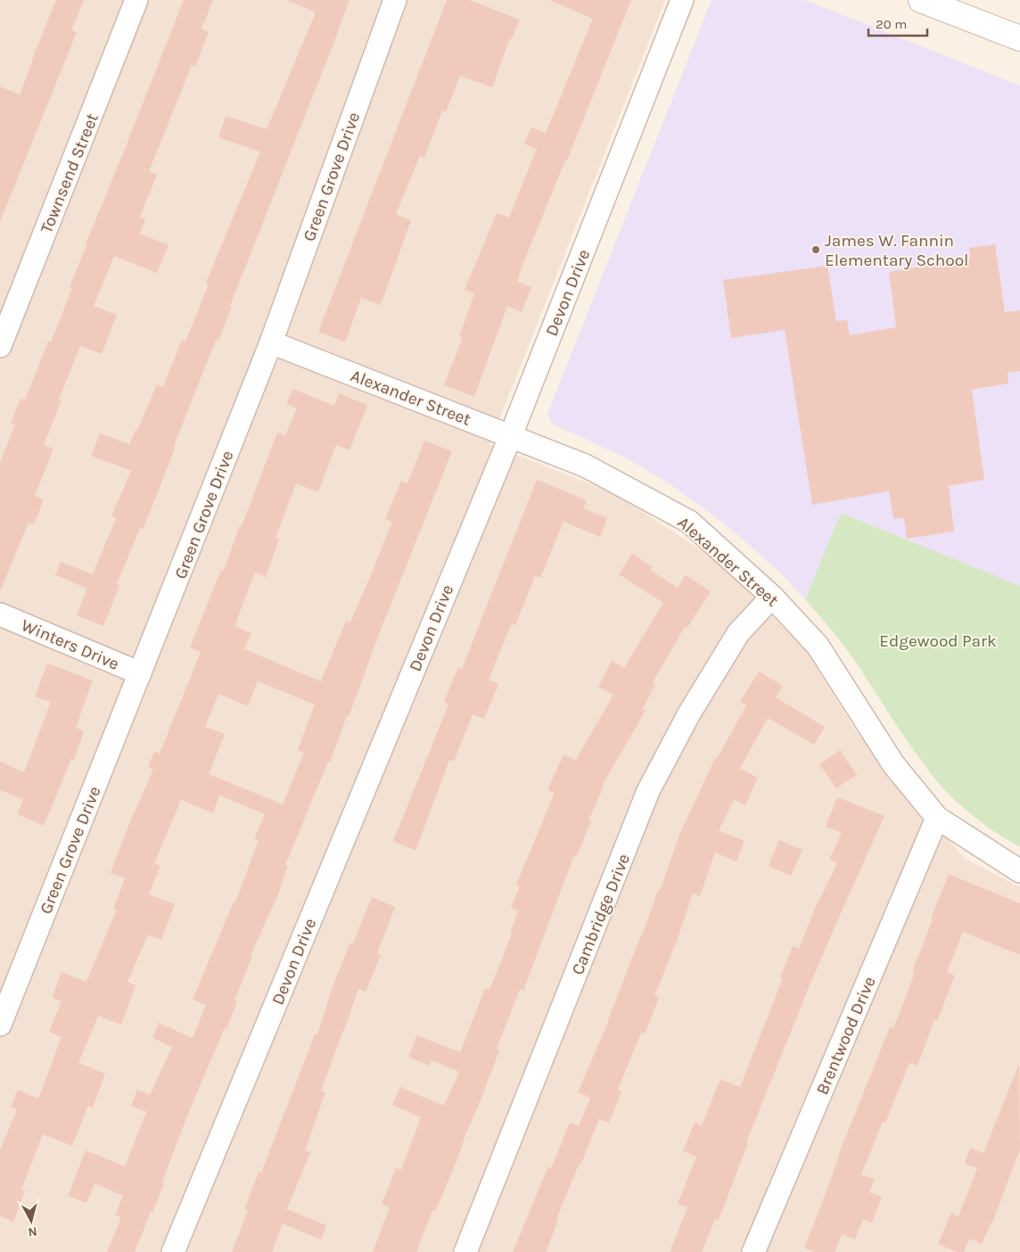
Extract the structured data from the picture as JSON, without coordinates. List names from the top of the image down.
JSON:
{
  "streets": {
    "street": [
      "Townsend Street",
      "Green Grove Drive",
      "Devon Drive",
      "Alexander Street",
      "Winters Drive",
      "Cambridge Drive",
      "Brentwood Drive"
    ]
  },
  "crossings": [
    ["Green Grove Drive", "Alexander Street"],
    ["Green Grove Drive", "Winters Drive"],
    ["Devon Drive", "Alexander Street"],
    ["Alexander Street", "Cambridge Drive"],
    ["Alexander Street", "Brentwood Drive"]
  ],
  "parks": ["Edgewood Park"],
  "places": ["James W. Fannin Elementary School"],
  "scale_bar": "20 m",
  "north": "bottom"
}
